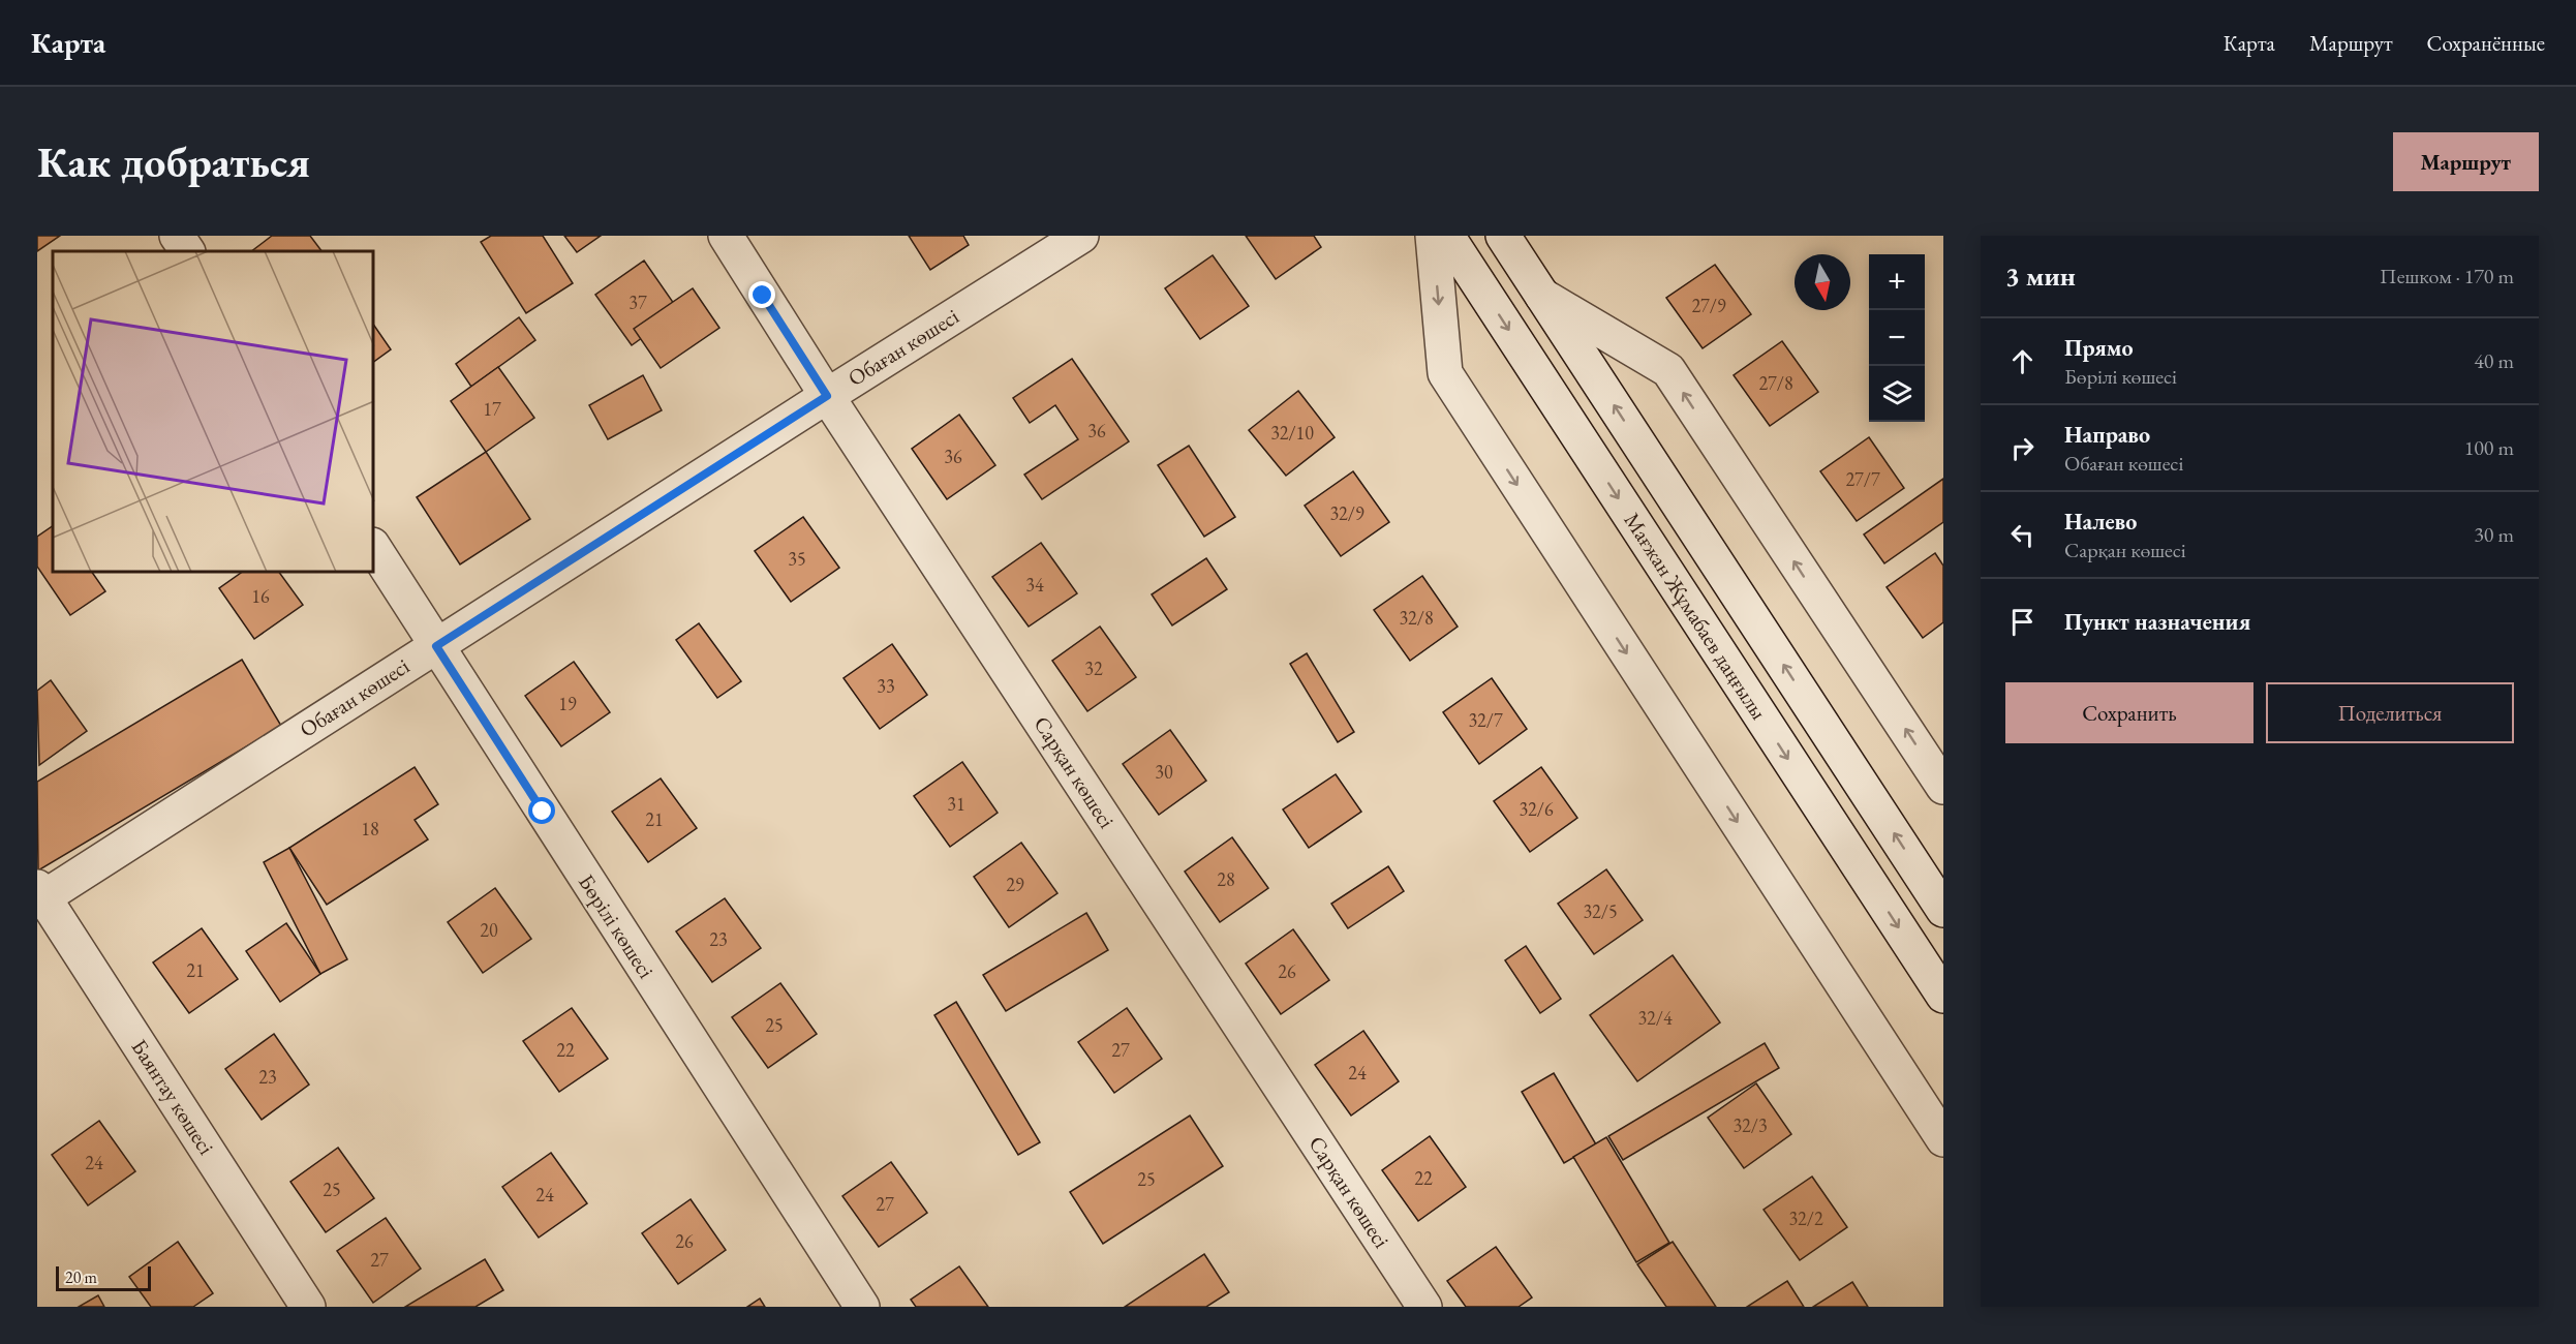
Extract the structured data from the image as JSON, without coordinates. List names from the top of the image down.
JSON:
{
  "streets": {
    "street": [
      "Обаған көшесі",
      "Мағжан Жұмабаев даңғылы",
      "Сарқан көшесі",
      "Бөрілі көшесі",
      "Баянтау көшесі"
    ]
  },
  "crossings": [
    ["Обаған көшесі", "Сарқан көшесі"],
    ["Обаған көшесі", "Бөрілі көшесі"],
    ["Обаған көшесі", "Баянтау көшесі"]
  ],
  "house_numbers": [
    "37",
    "27/9",
    "27/8",
    "17",
    "36",
    "32/10",
    "36",
    "27/7",
    "32/9",
    "35",
    "34",
    "16",
    "32/8",
    "32",
    "33",
    "19",
    "32/7",
    "30",
    "31",
    "32/6",
    "21",
    "18",
    "28",
    "29",
    "32/5",
    "20",
    "23",
    "21",
    "26",
    "32/4",
    "25",
    "22",
    "27",
    "24",
    "23",
    "32/3",
    "24",
    "22",
    "25",
    "25",
    "24",
    "27",
    "32/2",
    "26",
    "27"
  ],
  "scale_bar": "20 m",
  "north": "bottom",
  "page": {
    "header": "Карта",
    "nav": ["Карта", "Маршрут", "Сохранённые"],
    "buttons": [
      "Маршрут",
      ["Сохранить", "Поделиться"]
    ],
    "title": "Как добраться",
    "heading": ["3 мин", "Пешком · 170 m"],
    "map_buttons": ["+", "−"],
    "list": [
      ["Прямо", "Бөрілі көшесі", "40 m"],
      ["Направо", "Обаған көшесі", "100 m"],
      ["Налево", "Сарқан көшесі", "30 m"],
      "Пункт назначения"
    ],
    "scale": "20 m"
  }
}
